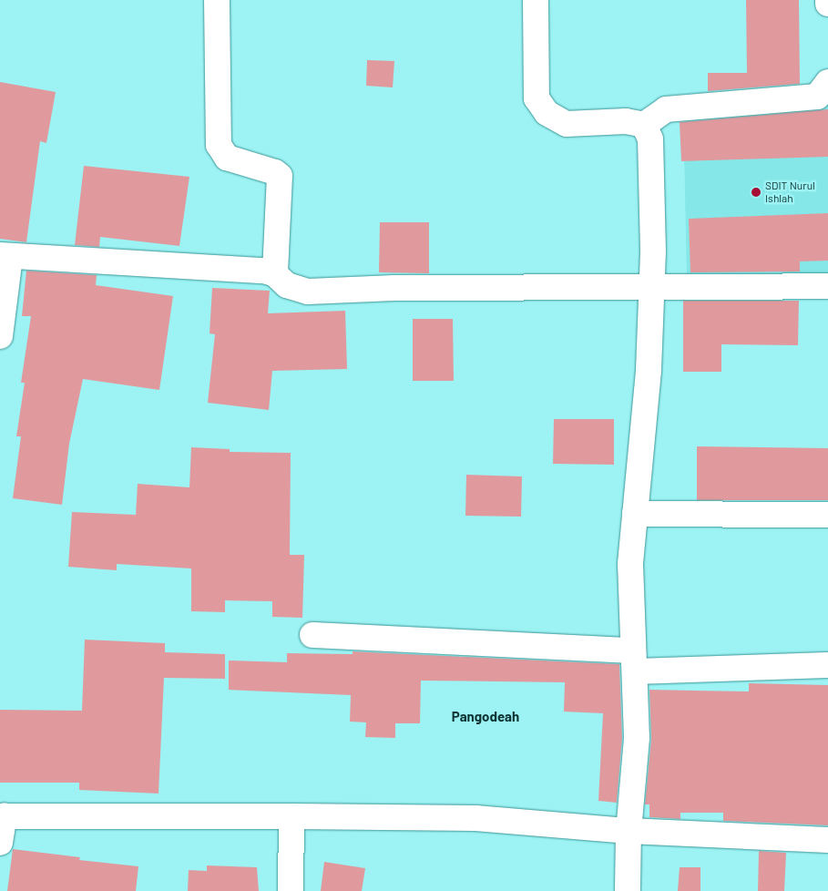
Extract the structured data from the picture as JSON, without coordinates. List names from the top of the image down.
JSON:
{
  "districts": ["Pangodeah"],
  "places": ["SDIT Nurul Ishlah"]
}
